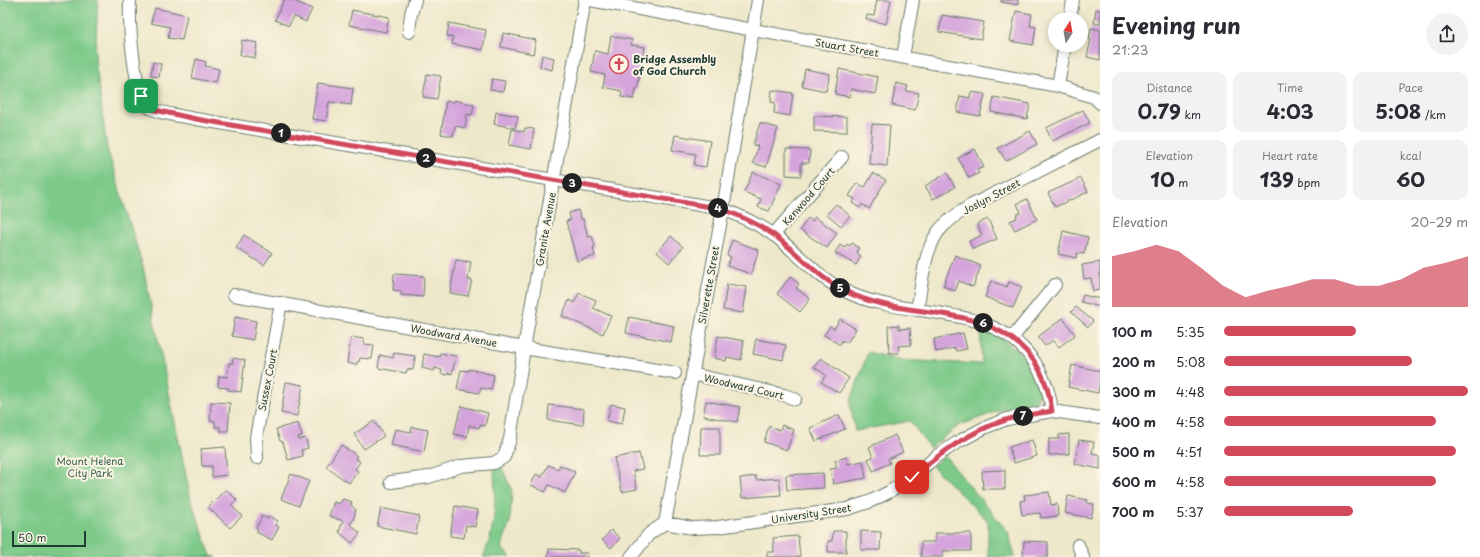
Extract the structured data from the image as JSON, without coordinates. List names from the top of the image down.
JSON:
{
  "streets": {
    "street": [
      "Stuart Street",
      "Kenwood Court",
      "Joslyn Street",
      "Granite Avenue",
      "Silverette Street",
      "Woodward Avenue",
      "Sussex Court",
      "Woodward Court",
      "University Street"
    ]
  },
  "crossings": [
    ["Stuart Street", "Silverette Street"],
    ["Granite Avenue", "Woodward Avenue"],
    ["Silverette Street", "Woodward Court"],
    ["Silverette Street", "University Street"],
    ["Woodward Avenue", "Sussex Court"]
  ],
  "parks": ["Mount Helena City Park"],
  "places": {
    "church": ["Bridge Assembly of God Church"]
  },
  "scale_bar": "50 m",
  "north": "top",
  "page": {
    "heading": ["Evening run", "21:23"],
    "stats": [
      ["Distance", "0.79 km"],
      ["Time", "4:03"],
      ["Pace", "5:08 /km"],
      ["Elevation", "10 m"],
      ["Heart rate", "139 bpm"],
      ["kcal", "60"]
    ],
    "pins": [
      "1",
      "2",
      "3",
      "4",
      "5",
      "6",
      "7"
    ],
    "chart": ["Elevation", "20–29 m"],
    "list": [
      {
        "name": "100 m",
        "note": "5:35"
      },
      {
        "name": "200 m",
        "note": "5:08"
      },
      {
        "name": "300 m",
        "note": "4:48"
      },
      {
        "name": "400 m",
        "note": "4:58"
      },
      {
        "name": "500 m",
        "note": "4:51"
      },
      {
        "name": "600 m",
        "note": "4:58"
      },
      {
        "name": "700 m",
        "note": "5:37"
      }
    ],
    "scale": "50 m"
  }
}
